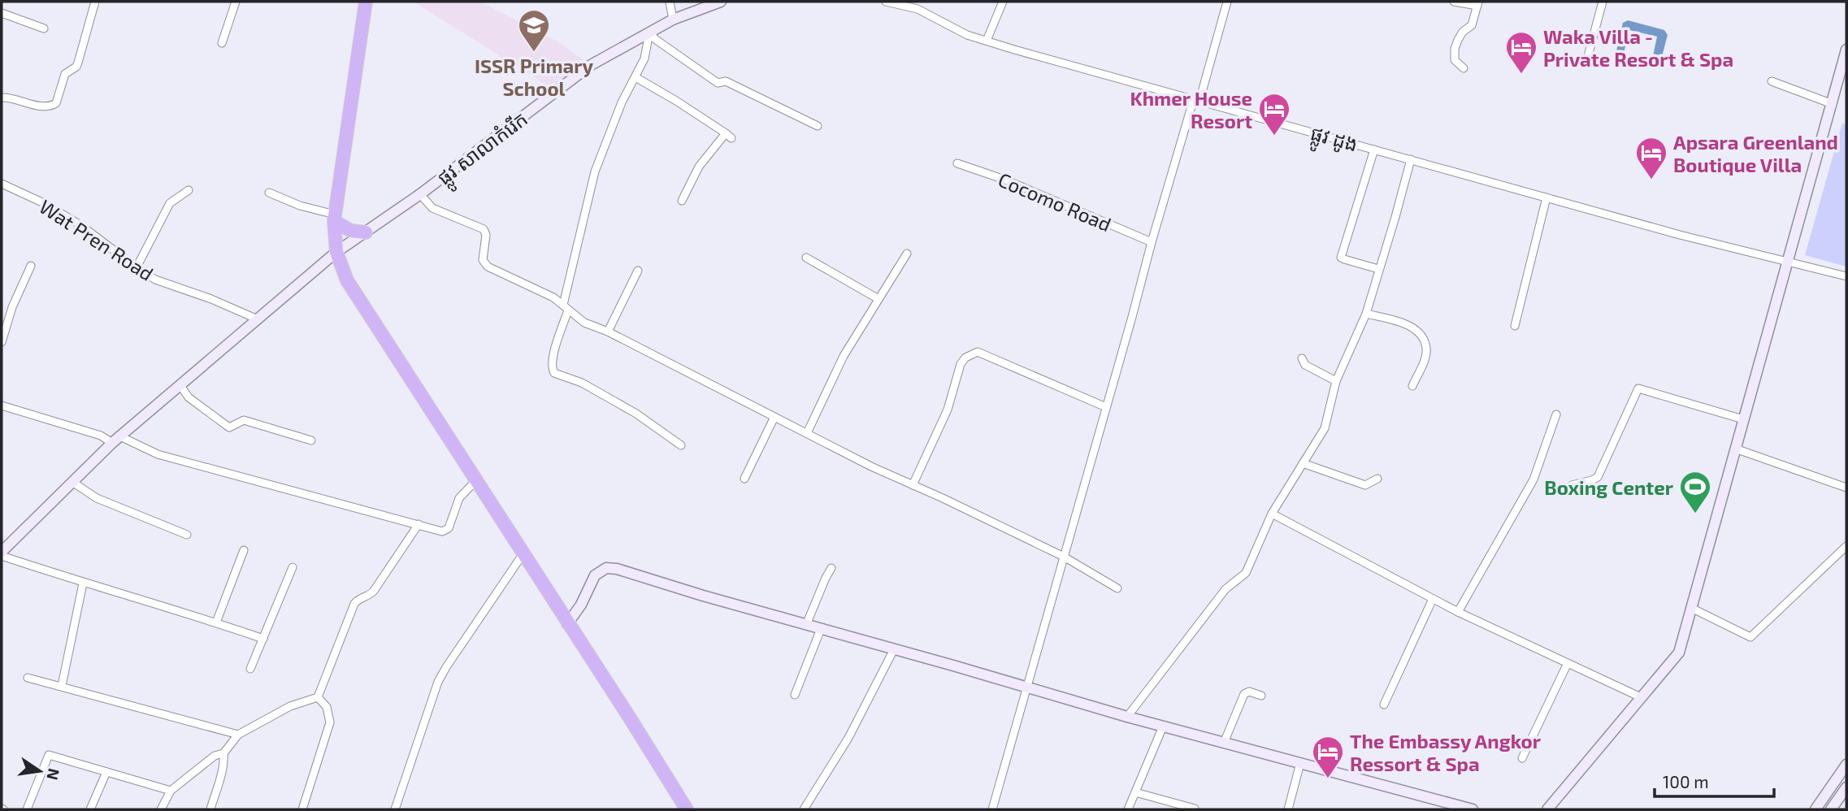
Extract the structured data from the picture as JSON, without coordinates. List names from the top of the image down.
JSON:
{
  "streets": {
    "street": [
      "ផ្លូវ ដូង",
      "ផ្លូវ សាលាកំរើក",
      "Cocomo Road",
      "Wat Pren Road"
    ]
  },
  "crossings": [
    ["ផ្លូវ សាលាកំរើក", "Wat Pren Road"]
  ],
  "places": {
    "school or university": ["ISSR Primary School"],
    "hotel": [
      "Waka Villa - Private Resort & Spa",
      "Khmer House Resort",
      "Apsara Greenland Boutique Villa",
      "The Embassy Angkor Ressort & Spa"
    ],
    "sports": ["Boxing Center"]
  },
  "scale_bar": "100 m",
  "north": "right"
}
